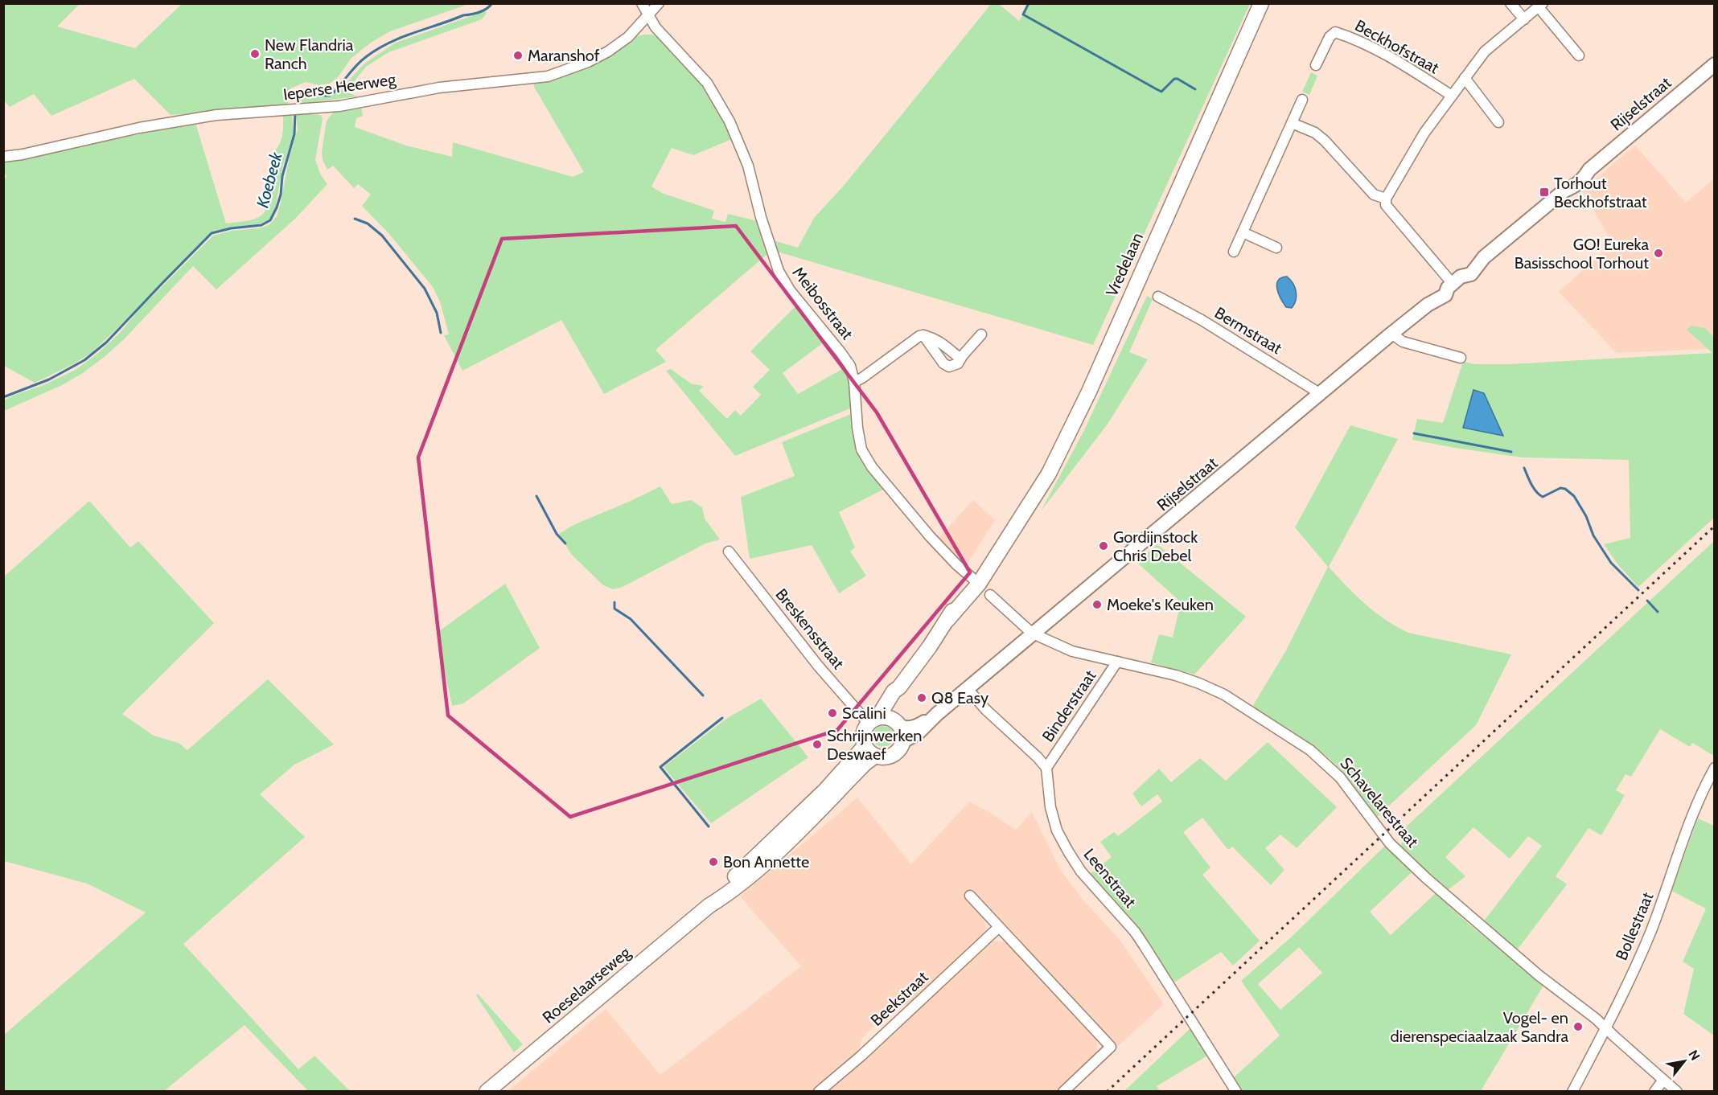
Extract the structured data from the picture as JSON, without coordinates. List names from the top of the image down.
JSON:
{
  "streets": {
    "main road": ["Vredelaan", "Roeselaarseweg"],
    "street": [
      "Beckhofstraat",
      "Ieperse Heerweg",
      "Rijselstraat",
      "Meibosstraat",
      "Bermstraat",
      "Breskensstraat",
      "Binderstraat",
      "Schavelarestraat",
      "Leenstraat",
      "Bollestraat",
      "Beekstraat"
    ]
  },
  "crossings": [
    ["Ieperse Heerweg", "Meibosstraat"],
    ["Rijselstraat", "Vredelaan"],
    ["Rijselstraat", "Bermstraat"],
    ["Rijselstraat", "Breskensstraat"],
    ["Rijselstraat", "Schavelarestraat"],
    ["Rijselstraat", "Roeselaarseweg"],
    ["Vredelaan", "Meibosstraat"],
    ["Vredelaan", "Breskensstraat"],
    ["Vredelaan", "Roeselaarseweg"],
    ["Breskensstraat", "Roeselaarseweg"],
    ["Binderstraat", "Schavelarestraat"],
    ["Binderstraat", "Leenstraat"],
    ["Schavelarestraat", "Bollestraat"]
  ],
  "water": ["Koebeek"],
  "places": {
    "other": [
      "New Flandria Ranch",
      "Maranshof",
      "GO! Eureka Basisschool Torhout",
      "Gordijnstock Chris Debel",
      "Moeke's Keuken",
      "Q8 Easy",
      "Scalini",
      "Schrijnwerken Deswaef",
      "Bon Annette",
      "Vogel- en dierenspeciaalzaak Sandra"
    ],
    "transit": ["Torhout Beckhofstraat"]
  },
  "north": "top right"
}
